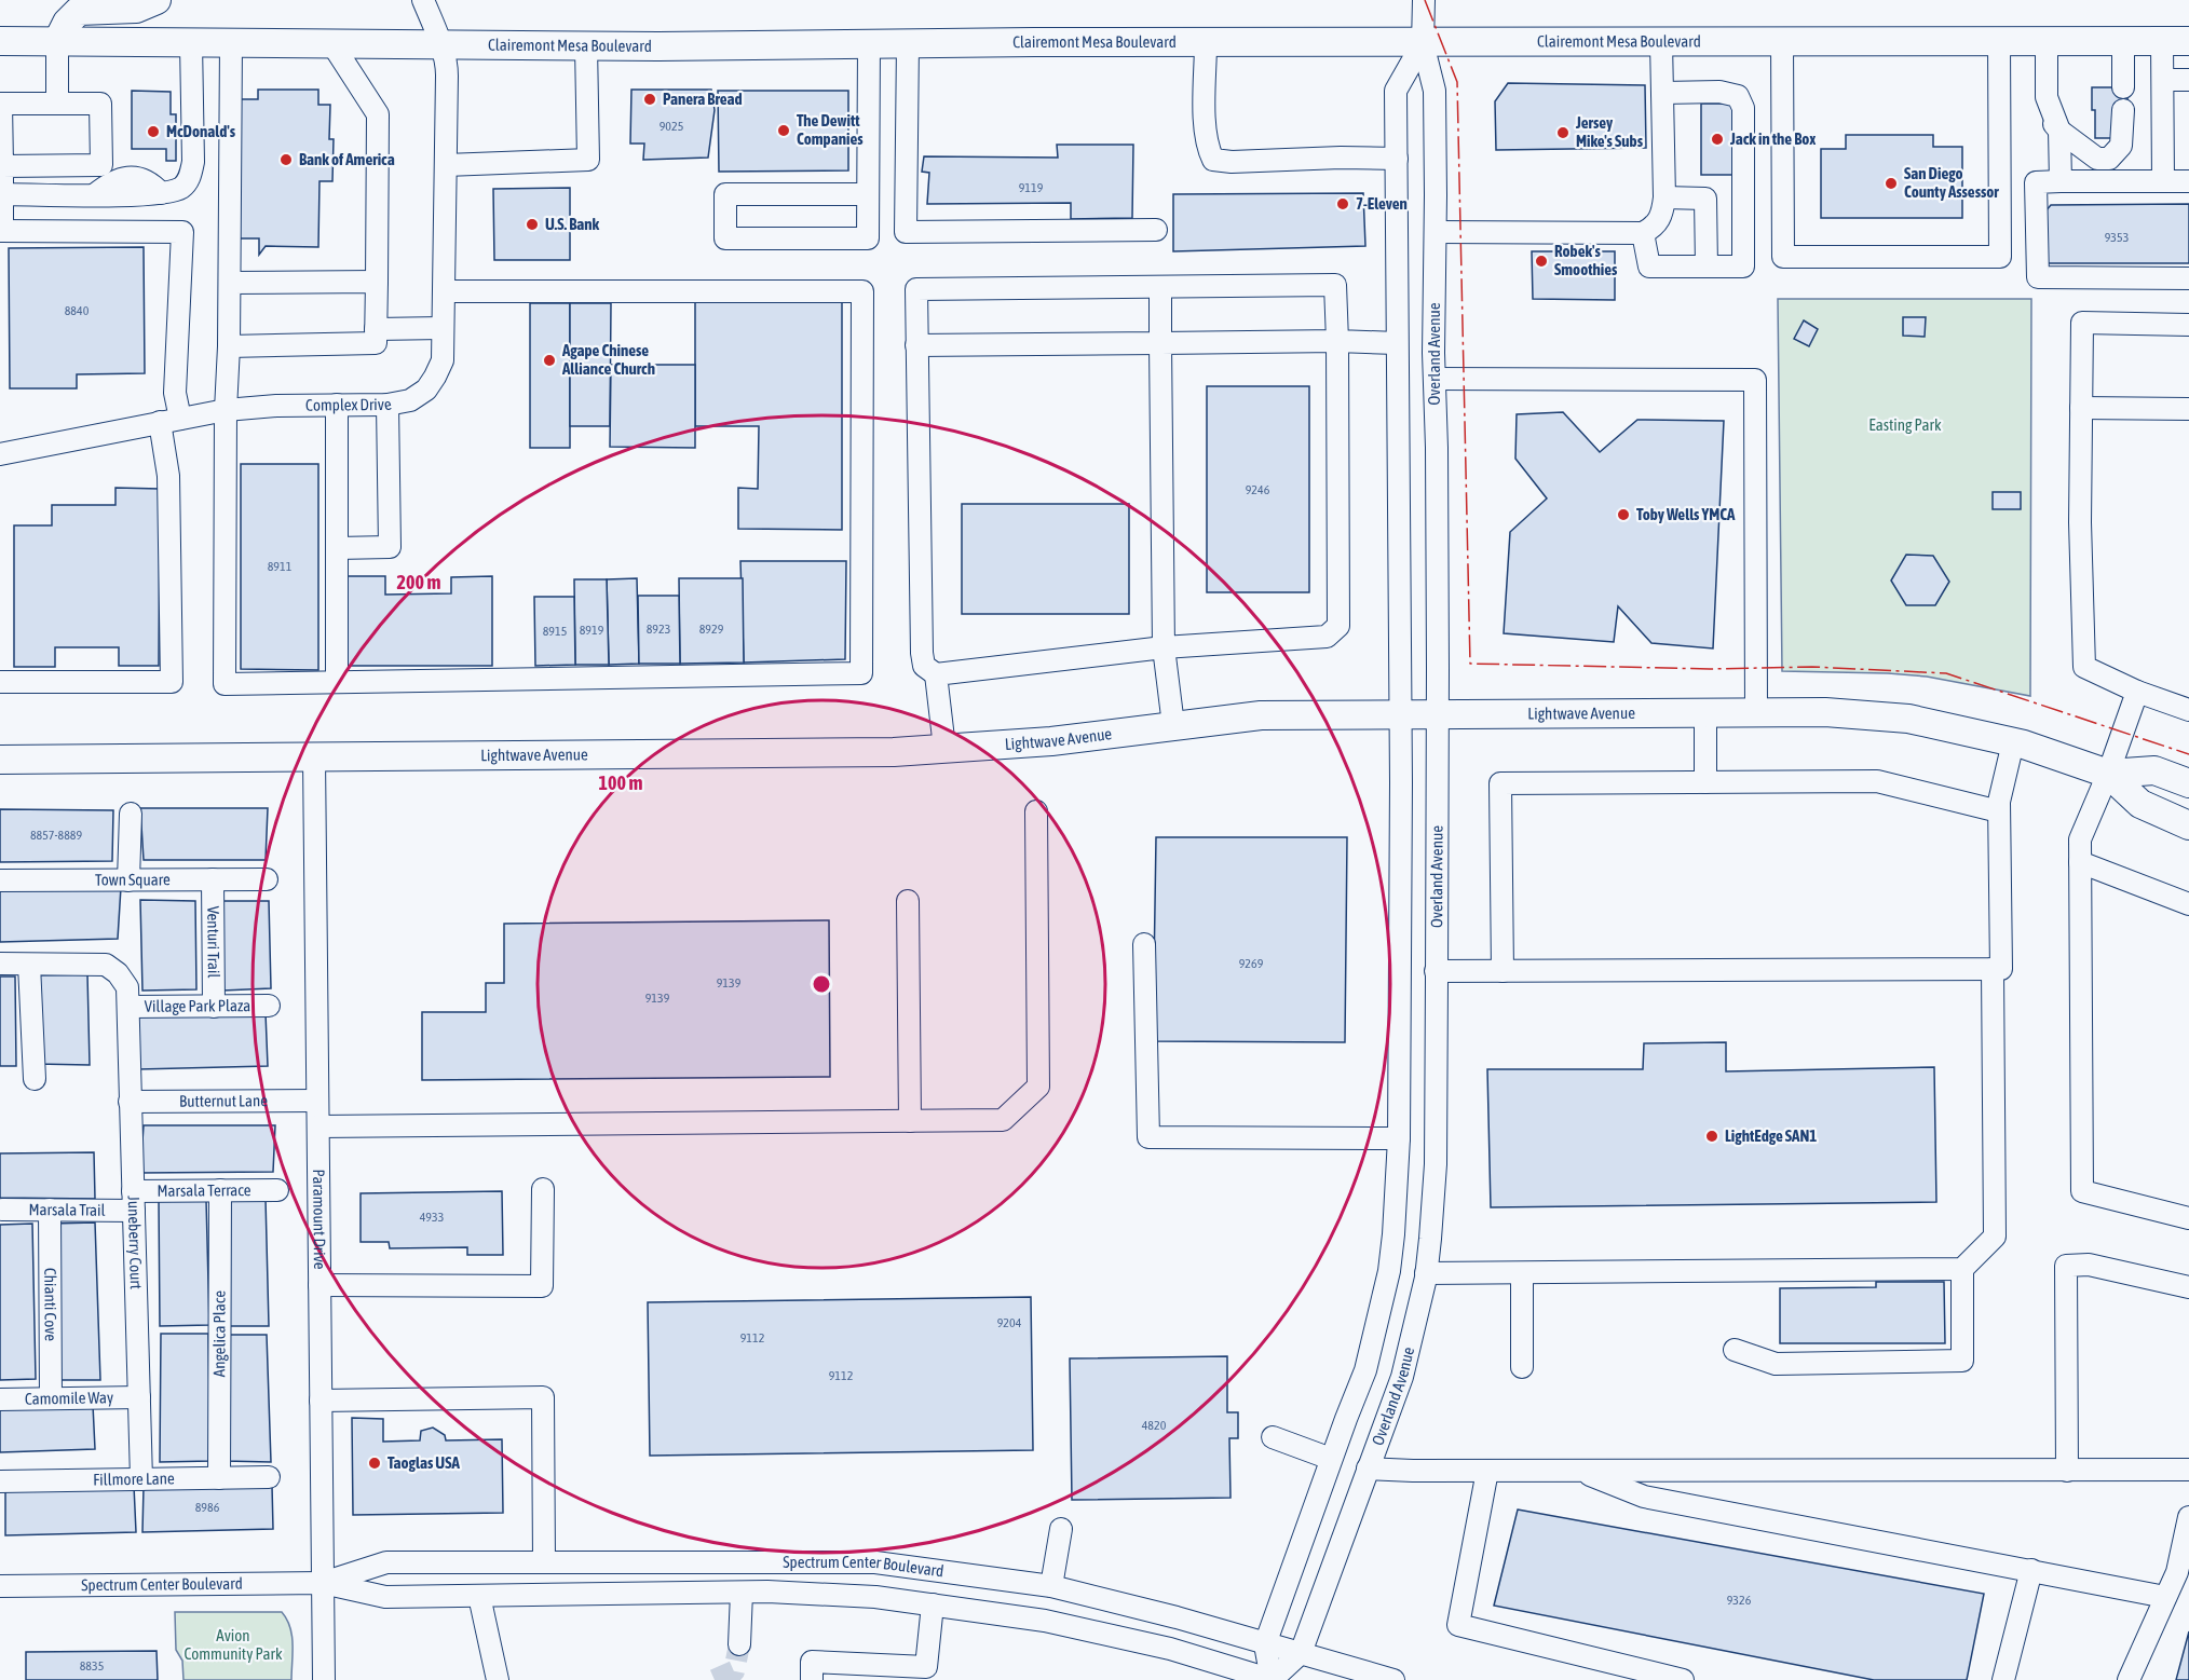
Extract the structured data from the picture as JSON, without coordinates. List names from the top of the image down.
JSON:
{
  "streets": {
    "main road": ["Clairemont Mesa Boulevard", "Lightwave Avenue"],
    "street": [
      "Overland Avenue",
      "Complex Drive",
      "Town Square",
      "Venturi Trail",
      "Village Park Plaza",
      "Butternut Lane",
      "Marsala Terrace",
      "Marsala Trail",
      "Paramount Drive",
      "Juneberry Court",
      "Chianti Cove",
      "Angelica Place",
      "Camomile Way",
      "Fillmore Lane",
      "Spectrum Center Boulevard"
    ]
  },
  "crossings": [
    ["Clairemont Mesa Boulevard", "Overland Avenue"],
    ["Clairemont Mesa Boulevard", "Complex Drive"],
    ["Overland Avenue", "Lightwave Avenue"],
    ["Overland Avenue", "Spectrum Center Boulevard"],
    ["Lightwave Avenue", "Paramount Drive"],
    ["Town Square", "Venturi Trail"],
    ["Venturi Trail", "Village Park Plaza"],
    ["Village Park Plaza", "Juneberry Court"],
    ["Butternut Lane", "Paramount Drive"],
    ["Butternut Lane", "Juneberry Court"],
    ["Marsala Terrace", "Marsala Trail"],
    ["Marsala Terrace", "Juneberry Court"],
    ["Marsala Terrace", "Angelica Place"],
    ["Marsala Trail", "Juneberry Court"],
    ["Marsala Trail", "Chianti Cove"],
    ["Paramount Drive", "Spectrum Center Boulevard"],
    ["Juneberry Court", "Camomile Way"],
    ["Juneberry Court", "Fillmore Lane"],
    ["Chianti Cove", "Camomile Way"],
    ["Angelica Place", "Fillmore Lane"]
  ],
  "parks": ["Easting Park", "Avion Community Park"],
  "places": [
    "Panera Bread",
    "The Dewitt Companies",
    "McDonald's",
    "Jersey Mike's Subs",
    "Jack in the Box",
    "Bank of America",
    "San Diego County Assessor",
    "7-Eleven",
    "U.S. Bank",
    "Robek's Smoothies",
    "Agape Chinese Alliance Church",
    "Toby Wells YMCA",
    "LightEdge SAN1",
    "Taoglas USA"
  ],
  "house_numbers": [
    "9025",
    "9119",
    "9353",
    "8840",
    "9246",
    "8911",
    "8923",
    "8929",
    "8919",
    "8915",
    "8857-8889",
    "9269",
    "9139",
    "9139",
    "4933",
    "9204",
    "9112",
    "9112",
    "4820",
    "8986",
    "9326",
    "8835"
  ],
  "rings": ["200 m", "100 m"]
}
